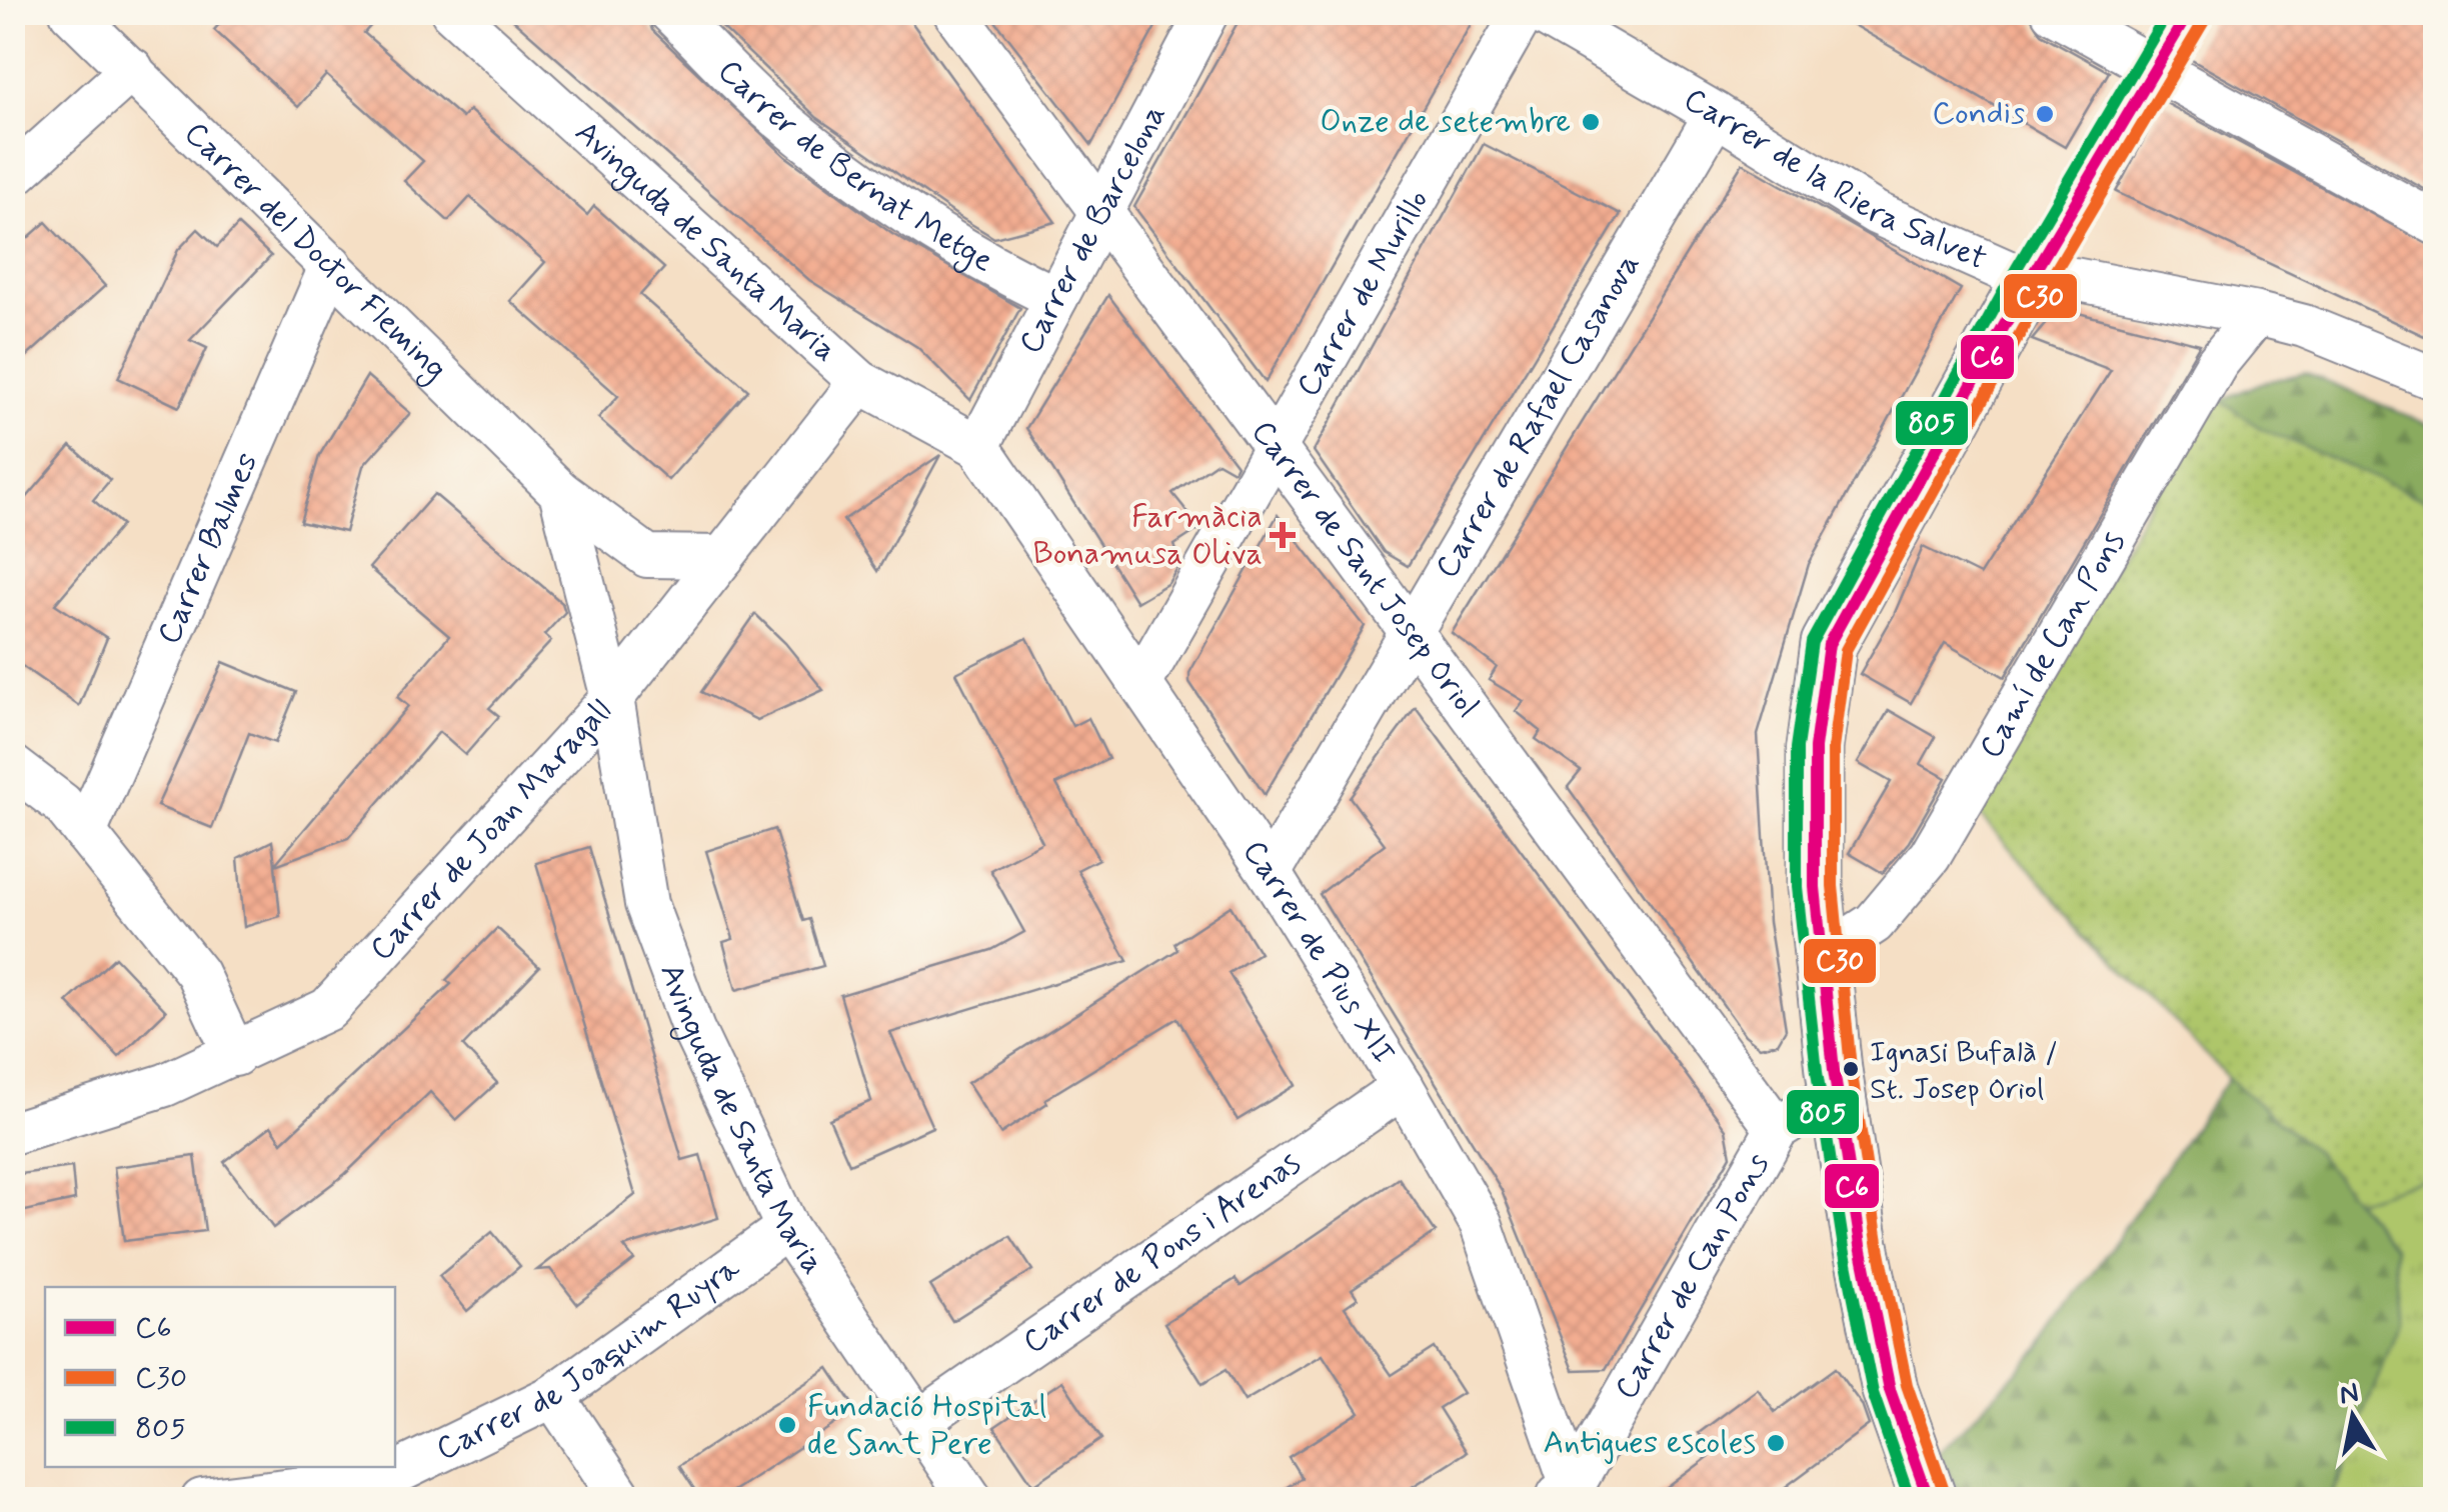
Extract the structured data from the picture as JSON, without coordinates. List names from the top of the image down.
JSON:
{
  "streets": {
    "street": [
      "Carrer de Bernat Metge",
      "Carrer de la Riera Salvet",
      "Carrer de Barcelona",
      "Avinguda de Santa Maria",
      "Carrer del Doctor Fleming",
      "Carrer de Murillo",
      "Carrer de Rafael Casanova",
      "Carrer Balmes",
      "Carrer de Sant Josep Oriol",
      "Camí de Can Pons",
      "Carrer de Joan Maragall",
      "Carrer de Pius XII",
      "Carrer de Pons i Arenas",
      "Carrer de Can Pons",
      "Carrer de Joaquim Ruyra"
    ]
  },
  "crossings": [
    ["Carrer de Bernat Metge", "Carrer de Barcelona"],
    ["Carrer de la Riera Salvet", "Carrer de Rafael Casanova"],
    ["Carrer de la Riera Salvet", "Camí de Can Pons"],
    ["Carrer de Barcelona", "Avinguda de Santa Maria"],
    ["Carrer de Barcelona", "Carrer de Sant Josep Oriol"],
    ["Carrer de Barcelona", "Carrer de Pius XII"],
    ["Avinguda de Santa Maria", "Carrer de Joan Maragall"],
    ["Avinguda de Santa Maria", "Carrer de Pius XII"],
    ["Avinguda de Santa Maria", "Carrer de Pons i Arenas"],
    ["Avinguda de Santa Maria", "Carrer de Joaquim Ruyra"],
    ["Carrer del Doctor Fleming", "Carrer Balmes"],
    ["Carrer del Doctor Fleming", "Carrer de Joan Maragall"],
    ["Carrer de Murillo", "Carrer de Sant Josep Oriol"],
    ["Carrer de Murillo", "Carrer de Pius XII"],
    ["Carrer de Rafael Casanova", "Carrer de Sant Josep Oriol"],
    ["Carrer de Rafael Casanova", "Carrer de Pius XII"],
    ["Carrer de Sant Josep Oriol", "Carrer de Can Pons"],
    ["Carrer de Pius XII", "Carrer de Pons i Arenas"],
    ["Carrer de Pius XII", "Carrer de Can Pons"]
  ],
  "places": {
    "other": [
      "Condis",
      "Onze de setembre",
      "Ignasi Bufalà / St. Josep Oriol",
      "Fundació Hospital de Sant Pere",
      "Antigues escoles"
    ],
    "health": ["Farmàcia Bonamusa Oliva"]
  },
  "lines": ["transit line C6", "transit line 805", "transit line C30"],
  "legend": ["C6", "C30", "805"],
  "north": "top"
}
